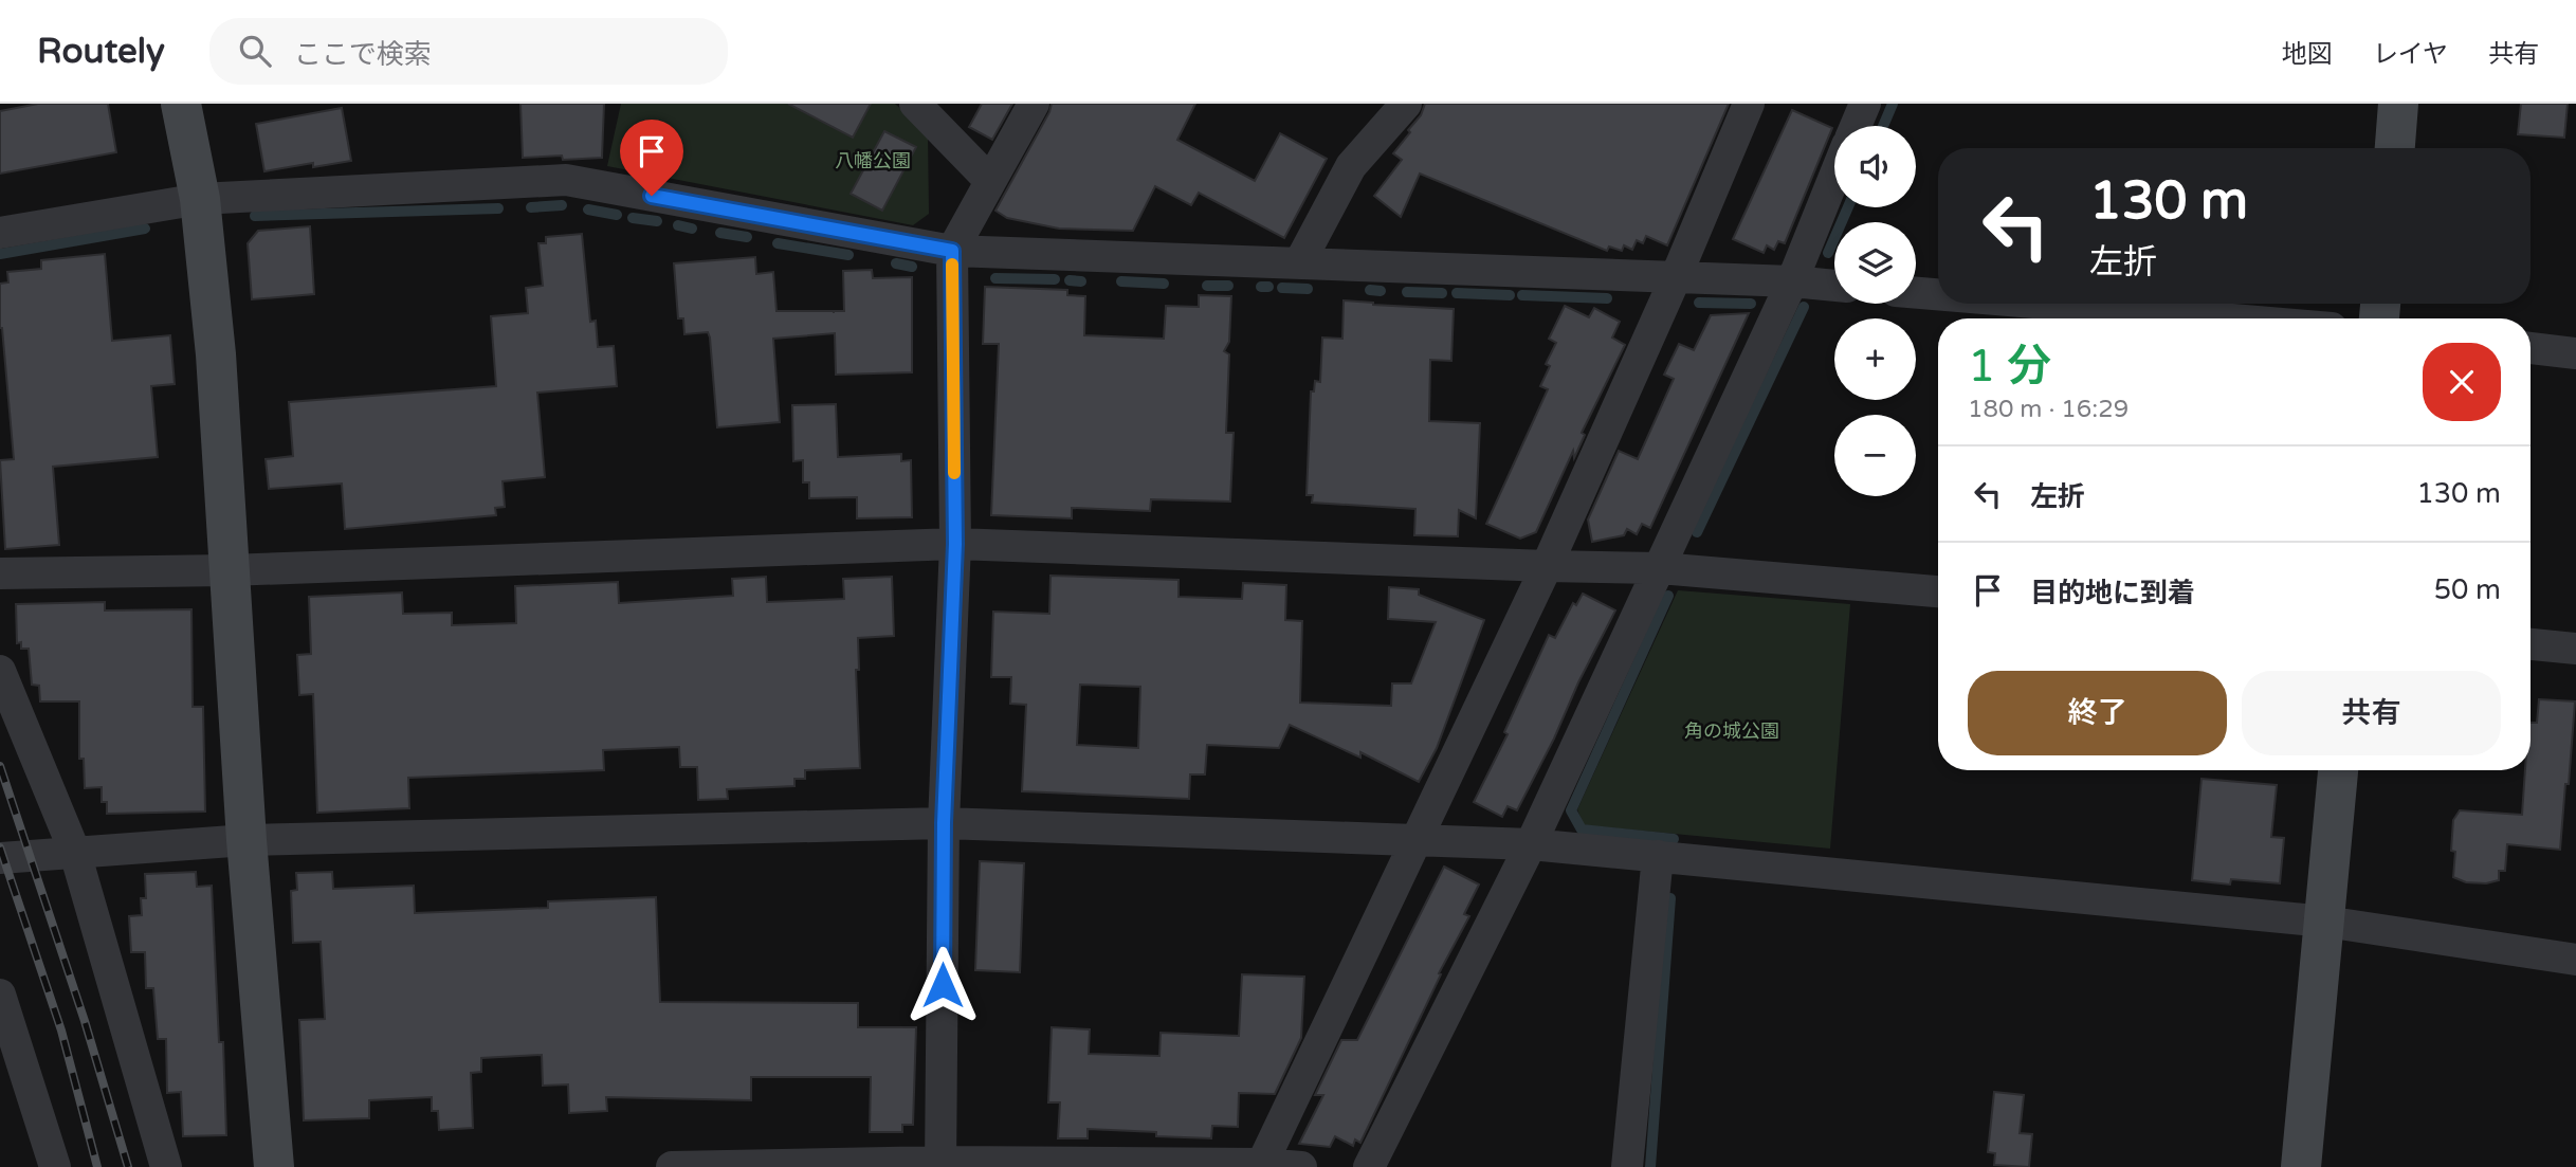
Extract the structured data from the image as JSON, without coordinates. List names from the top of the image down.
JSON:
{
  "parks": ["八幡公園", "角の城公園"],
  "page": {
    "header": "Routely",
    "search": "ここで検索",
    "nav": ["地図", "レイヤ", "共有"],
    "map_buttons": ["+", "−"],
    "turn": ["130 m", "左折"],
    "heading": ["1 分", "180 m · 16:29"],
    "list": [
      {
        "name": "左折",
        "value": "130 m"
      },
      {
        "name": "目的地に到着",
        "value": "50 m"
      }
    ],
    "buttons": ["終了", "共有"]
  }
}
